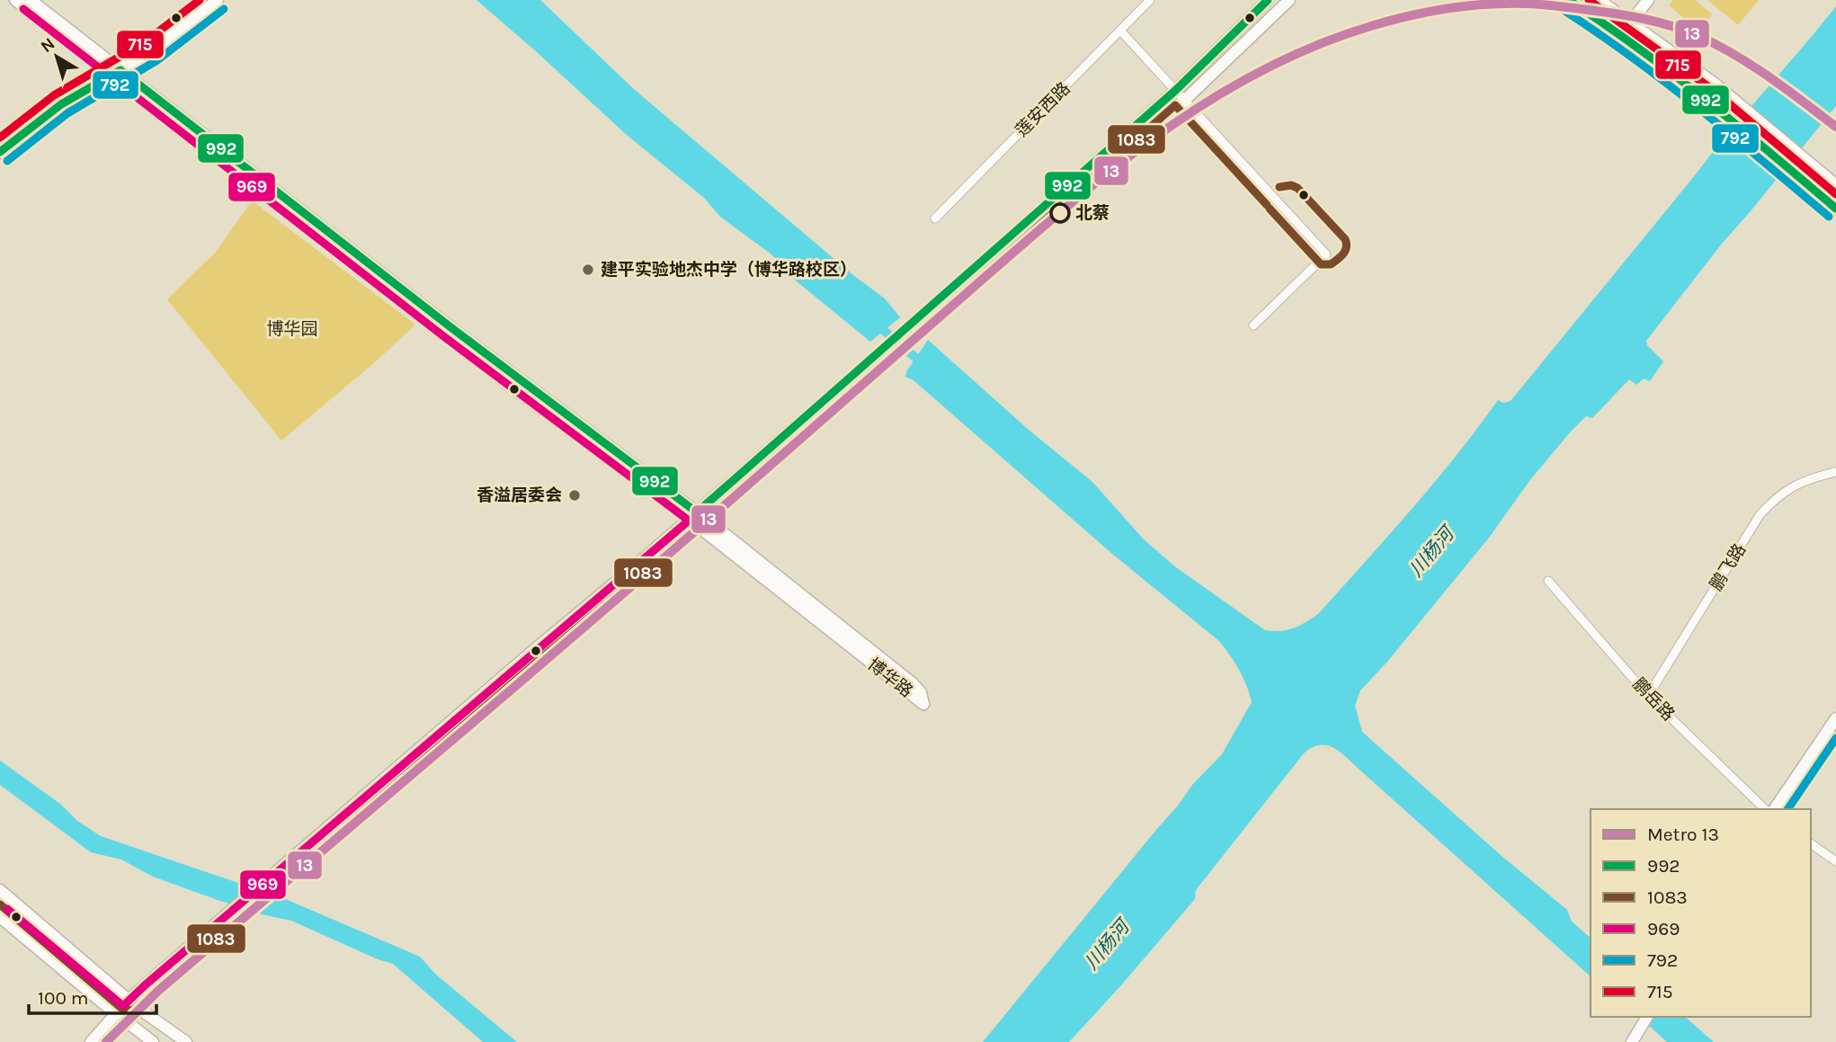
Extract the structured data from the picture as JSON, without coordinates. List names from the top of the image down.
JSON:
{
  "streets": {
    "main road": ["博华路"],
    "street": ["莲安西路", "鹏飞路", "鹏岳路"]
  },
  "crossings": [
    ["鹏飞路", "鹏岳路"]
  ],
  "water": ["川杨河"],
  "parks": ["博华园"],
  "places": ["北蔡", "建平实验地杰中学（博华路校区）", "香溢居委会"],
  "lines": [
    "transit line 992",
    "transit line 715",
    "metro line 13",
    "transit line 969",
    "transit line 792",
    "transit line 1083"
  ],
  "legend": [
    "Metro 13",
    "992",
    "1083",
    "969",
    "792",
    "715"
  ],
  "scale_bar": "100 m",
  "north": "top left"
}
